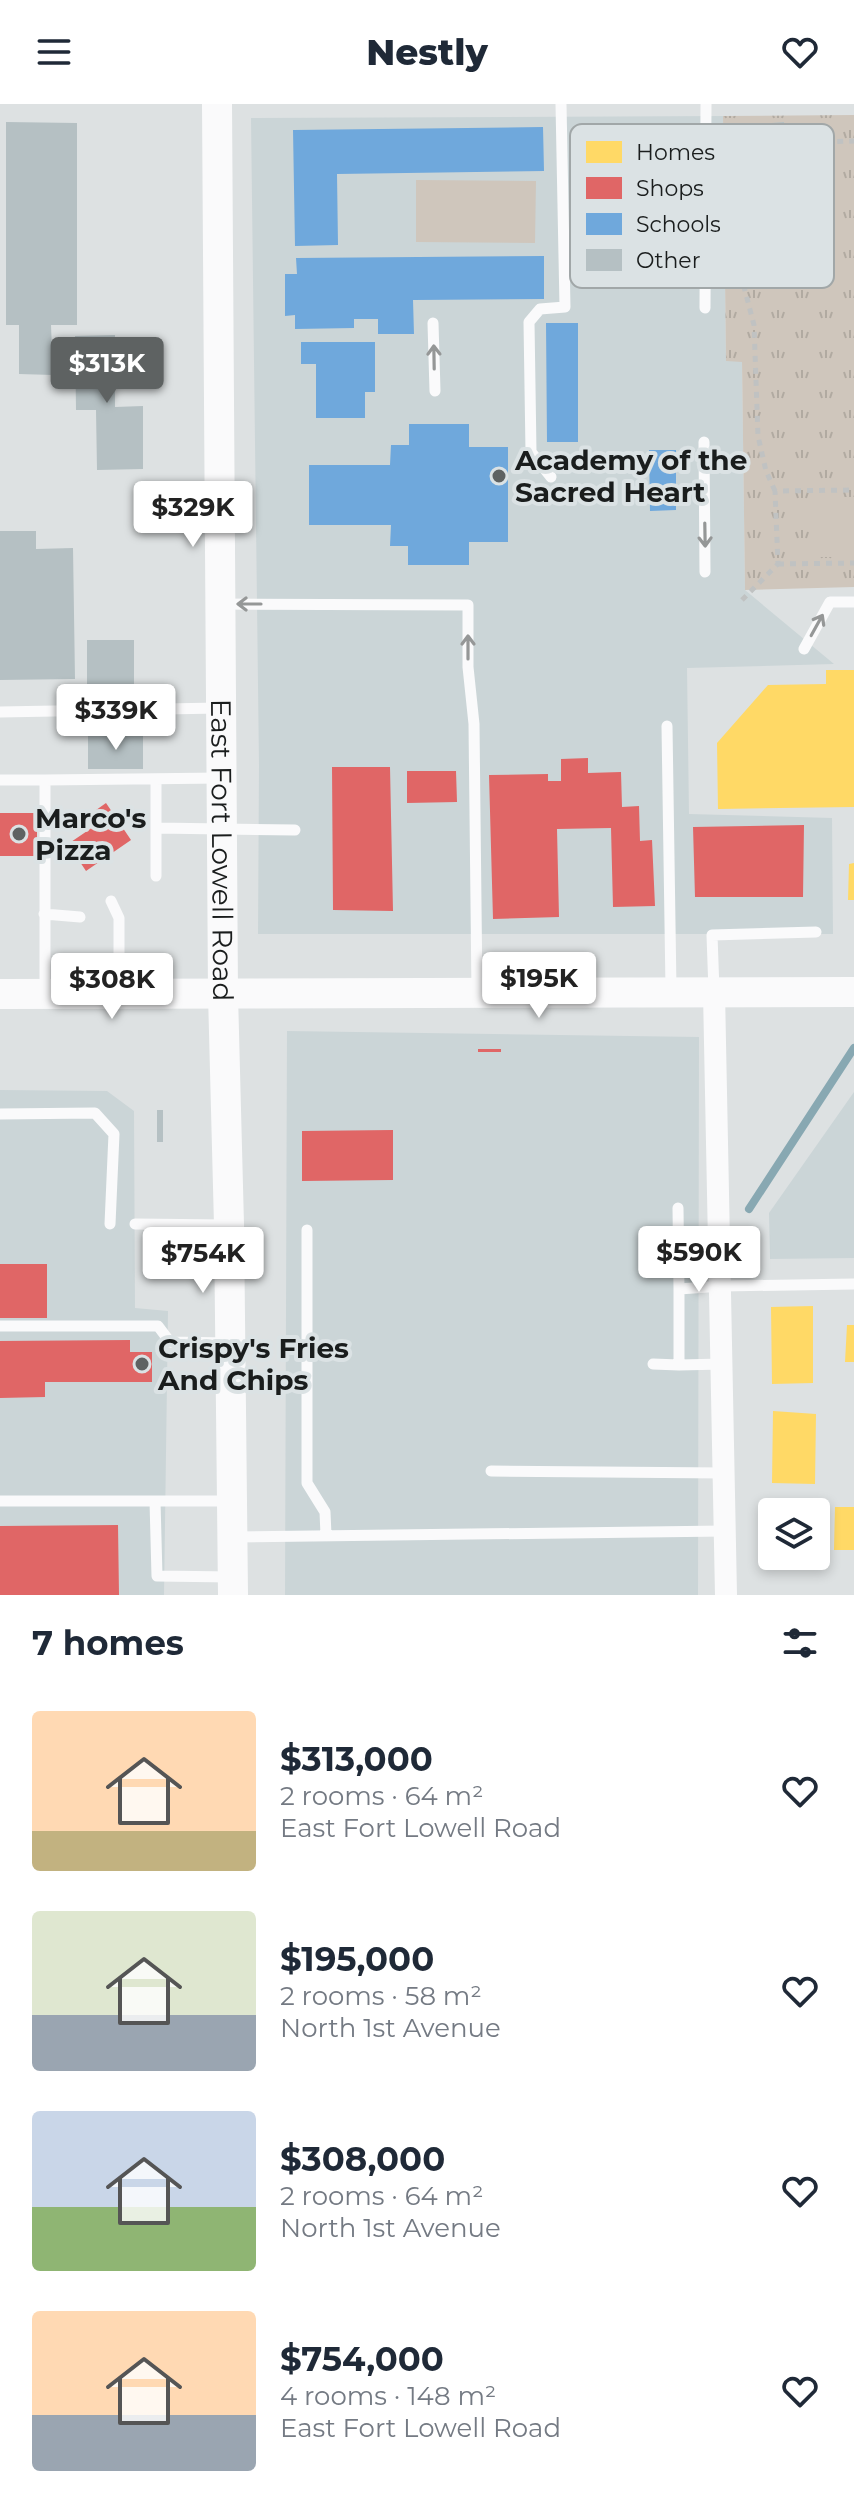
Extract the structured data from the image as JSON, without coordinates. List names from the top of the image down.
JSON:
{
  "streets": {
    "main road": ["East Fort Lowell Road"]
  },
  "places": ["Academy of the Sacred Heart", "Marco's Pizza", "Crispy's Fries And Chips"],
  "legend": [
    "Homes",
    "Shops",
    "Schools",
    "Other"
  ],
  "page": {
    "header": "Nestly",
    "price": [
      "$313K",
      "$329K",
      "$339K",
      "$195K",
      "$308K",
      "$590K",
      "$754K"
    ],
    "heading": "7 homes",
    "list": [
      {
        "name": "$313,000",
        "note": "2 rooms · 64 m² · East Fort Lowell Road"
      },
      {
        "name": "$195,000",
        "note": "2 rooms · 58 m² · North 1st Avenue"
      },
      {
        "name": "$308,000",
        "note": "2 rooms · 64 m² · North 1st Avenue"
      },
      {
        "name": "$754,000",
        "note": "4 rooms · 148 m² · East Fort Lowell Road"
      }
    ]
  }
}
